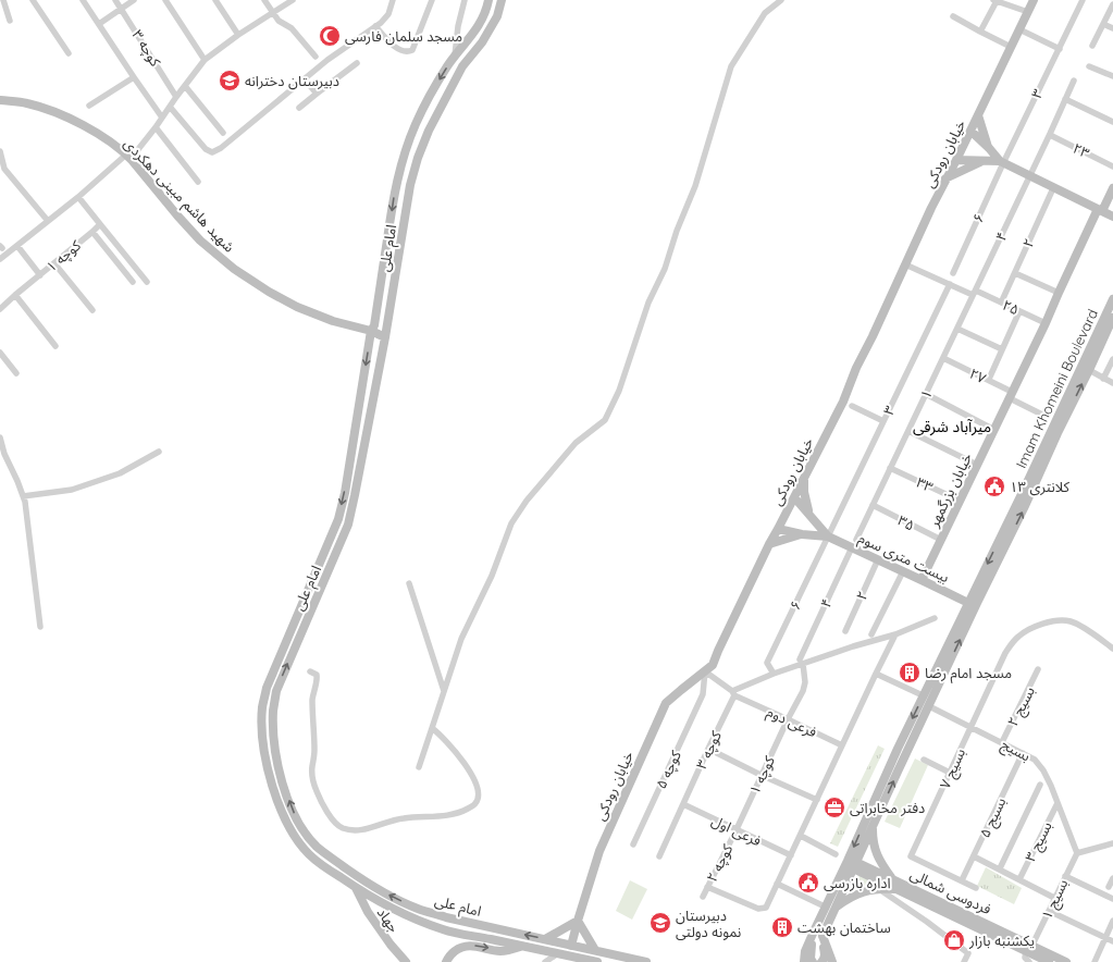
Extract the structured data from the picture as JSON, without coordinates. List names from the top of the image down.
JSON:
{
  "streets": {
    "main road": [
      "خیابان رودکی",
      "شهید هاشم مبینی دهکردی",
      "امام علی",
      "Imam Khomeini Boulevard",
      "خیابان بزرگمهر",
      "بیست متری سوم",
      "فردوسی شمالی",
      "جهاد"
    ],
    "street": [
      "کوچه ۳",
      "۳",
      "۲۳",
      "۶",
      "۴",
      "۲",
      "کوچه ۱",
      "۲۵",
      "۲۷",
      "۱",
      "۳۳",
      "۳۵",
      "بسیج ۲",
      "فرعی دوم",
      "بسیج",
      "بسیج ۷",
      "کوچه ۵",
      "بسیج ۵",
      "فرعی اول",
      "بسیج ۳",
      "کوچه ۲",
      "بسیج ۱"
    ]
  },
  "crossings": [
    ["کوچه ۳", "فرعی دوم"],
    ["کوچه ۳", "فرعی اول"],
    ["۳", "۶"],
    ["۳", "۲۵"],
    ["۳", "بیست متری سوم"],
    ["خیابان رودکی", "امام علی"],
    ["خیابان رودکی", "۲۵"],
    ["خیابان رودکی", "بیست متری سوم"],
    ["خیابان رودکی", "فرعی دوم"],
    ["خیابان رودکی", "کوچه ۵"],
    ["شهید هاشم مبینی دهکردی", "امام علی"],
    ["۶", "بیست متری سوم"],
    ["۴", "۲۵"],
    ["۴", "۱"],
    ["۴", "بیست متری سوم"],
    ["۲", "بیست متری سوم"],
    ["امام علی", "جهاد"],
    ["کوچه ۱", "فرعی دوم"],
    ["کوچه ۱", "فرعی اول"],
    ["کوچه ۱", "کوچه ۲"],
    ["۲۵", "۱"],
    ["۲۵", "خیابان بزرگمهر"],
    ["۲۷", "۱"],
    ["۲۷", "خیابان بزرگمهر"],
    ["Imam Khomeini Boulevard", "بیست متری سوم"],
    ["Imam Khomeini Boulevard", "بسیج"],
    ["Imam Khomeini Boulevard", "فردوسی شمالی"],
    ["۱", "۳۳"],
    ["۱", "۳۵"],
    ["۱", "بیست متری سوم"],
    ["۳۳", "خیابان بزرگمهر"],
    ["خیابان بزرگمهر", "۳۵"],
    ["خیابان بزرگمهر", "بیست متری سوم"],
    ["بسیج ۲", "بسیج"],
    ["فرعی دوم", "کوچه ۵"],
    ["بسیج", "بسیج ۷"],
    ["بسیج", "بسیج ۵"],
    ["بسیج", "بسیج ۳"],
    ["بسیج", "بسیج ۱"],
    ["بسیج ۷", "بسیج ۵"],
    ["فرعی اول", "کوچه ۲"],
    ["فردوسی شمالی", "بسیج ۱"]
  ],
  "districts": ["میرآباد شرقی"],
  "places": {
    "mosque": ["مسجد سلمان فارسی"],
    "school or university": ["دبیرستان دخترانه", "دبیرستان نمونه دولتی"],
    "public building": ["کلانتری ۱۳", "اداره بازرسی"],
    "building": ["مسجد امام رضا", "ساختمان بهشت"],
    "office": ["دفتر مخابراتی"],
    "shop": ["یکشنبه بازار"]
  }
}
